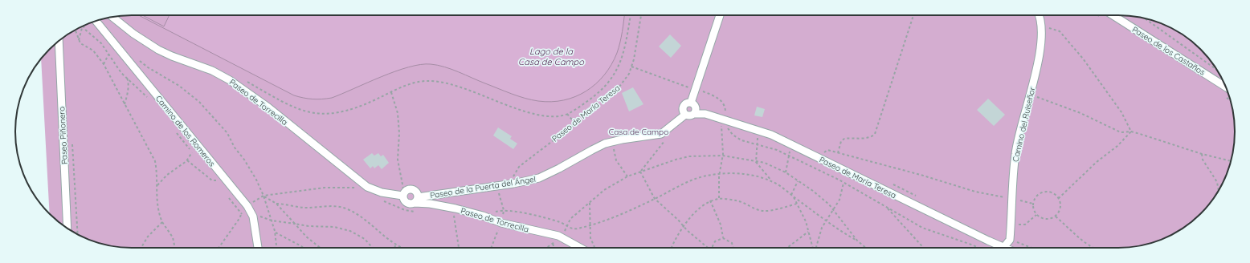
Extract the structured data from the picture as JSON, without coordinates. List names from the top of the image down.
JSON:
{
  "streets": {
    "street": [
      "Paseo de los Castaños",
      "Paseo de Torrecilla",
      "Paseo de María Teresa",
      "Camino del Ruiseñor",
      "Camino de los Romeros",
      "Paseo Piñonero",
      "Paseo de la Puerta del Ángel"
    ]
  },
  "crossings": [
    ["Paseo de Torrecilla", "Paseo de la Puerta del Ángel"],
    ["Paseo de María Teresa", "Camino del Ruiseñor"],
    ["Paseo de María Teresa", "Paseo de la Puerta del Ángel"]
  ],
  "water": ["Lago de la Casa de Campo"],
  "parks": ["Casa de Campo"]
}
